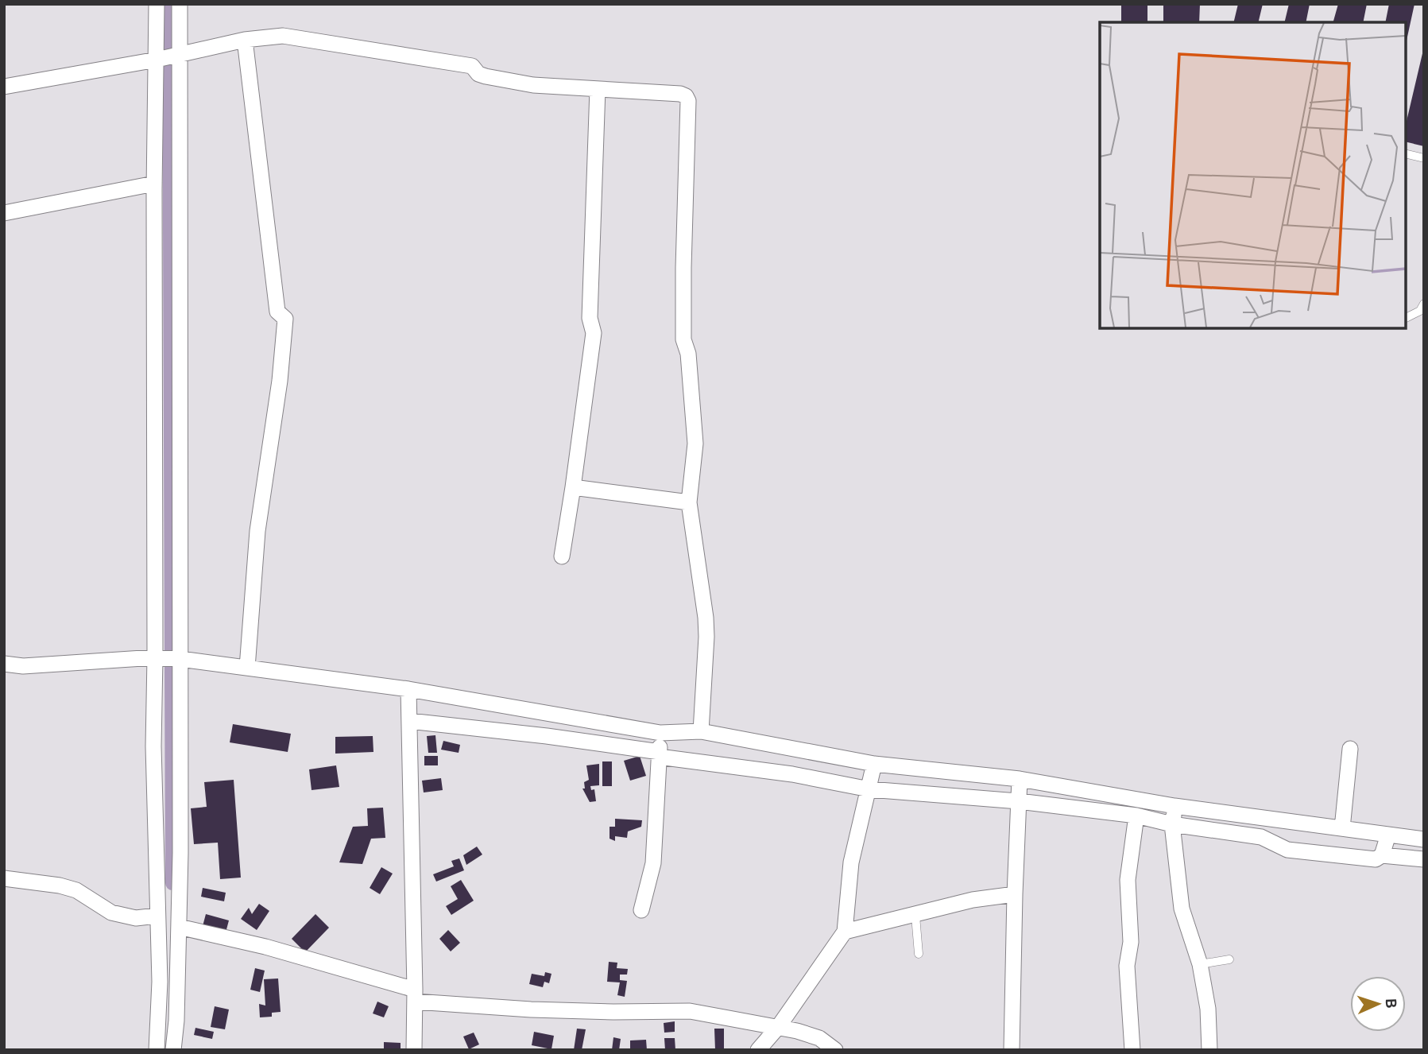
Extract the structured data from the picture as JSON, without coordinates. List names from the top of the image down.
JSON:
{
  "north": "right"
}
